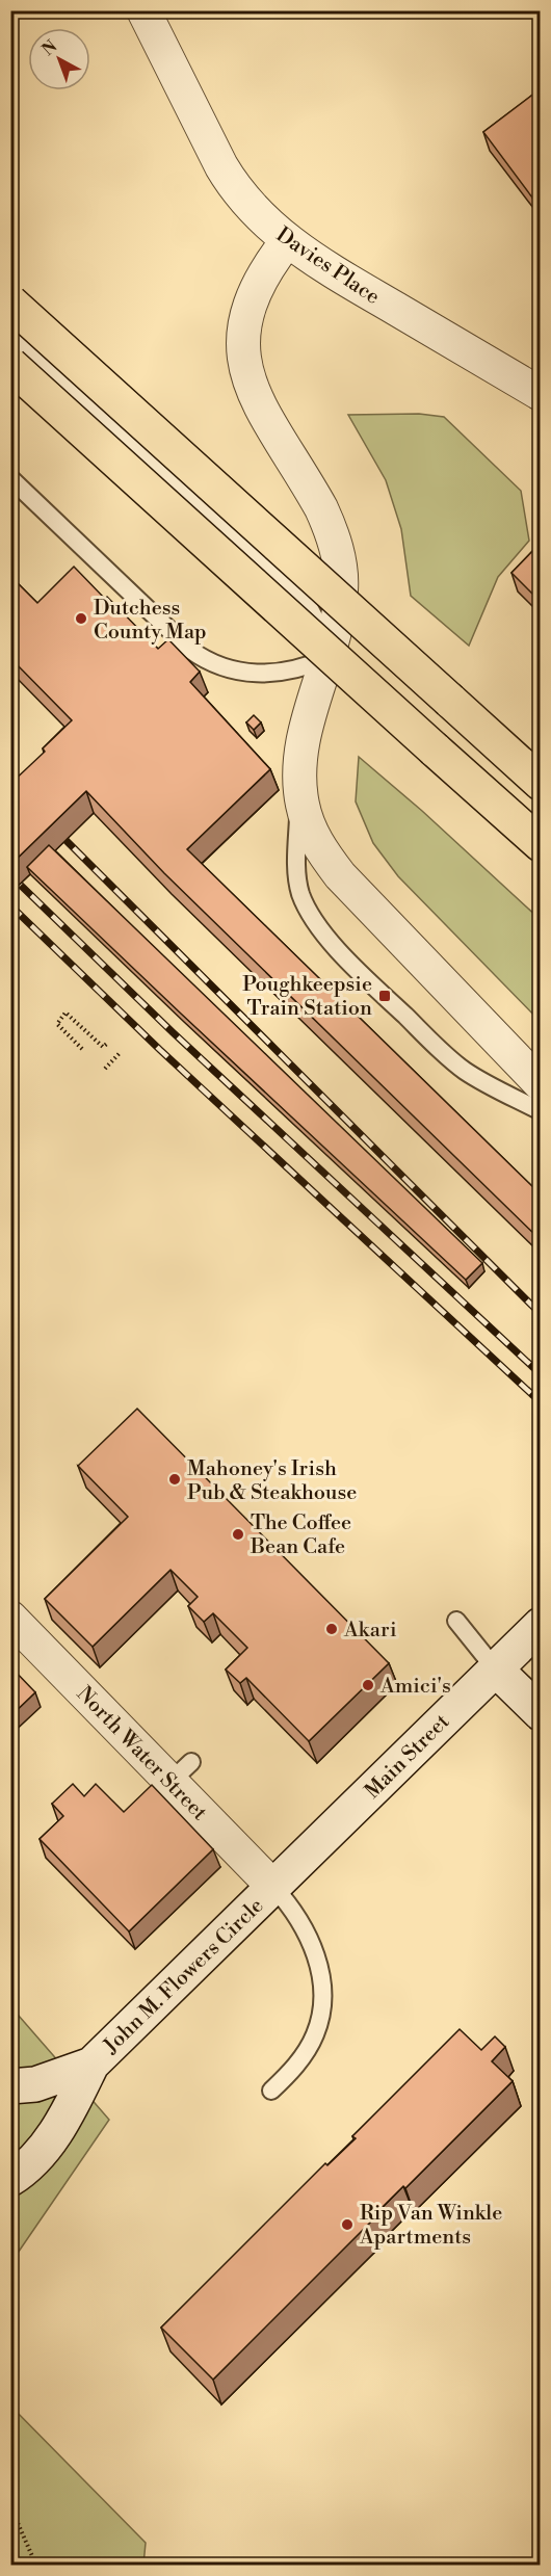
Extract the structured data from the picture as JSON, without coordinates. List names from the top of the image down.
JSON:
{
  "streets": {
    "street": [
      "Davies Place",
      "North Water Street",
      "Main Street",
      "John M. Flowers Circle"
    ]
  },
  "crossings": [
    ["North Water Street", "Main Street"],
    ["North Water Street", "John M. Flowers Circle"],
    ["Main Street", "John M. Flowers Circle"]
  ],
  "places": {
    "other": [
      "Dutchess County Map",
      "Mahoney's Irish Pub & Steakhouse",
      "The Coffee Bean Cafe",
      "Akari",
      "Amici's",
      "Rip Van Winkle Apartments"
    ],
    "transit": ["Poughkeepsie Train Station"]
  },
  "north": "top left"
}
